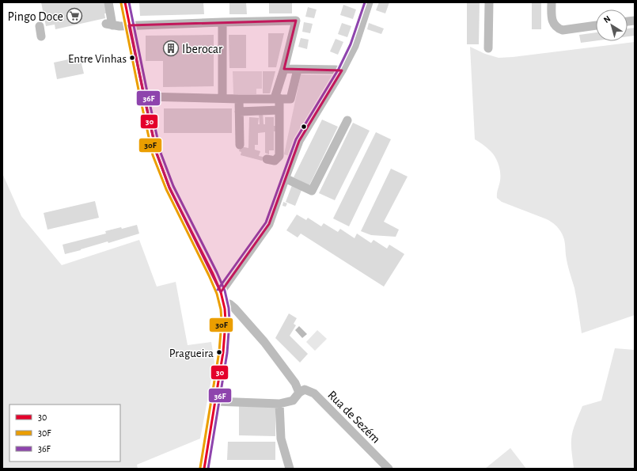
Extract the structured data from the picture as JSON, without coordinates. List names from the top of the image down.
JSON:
{
  "streets": {
    "street": ["Rua de Sezém"]
  },
  "places": {
    "supermarket": ["Pingo Doce"],
    "building": ["Iberocar"],
    "other": ["Entre Vinhas", "Pragueira"]
  },
  "lines": ["transit line 30", "transit line 36F", "transit line 30F"],
  "legend": ["30", "30F", "36F"],
  "north": "top left"
}
